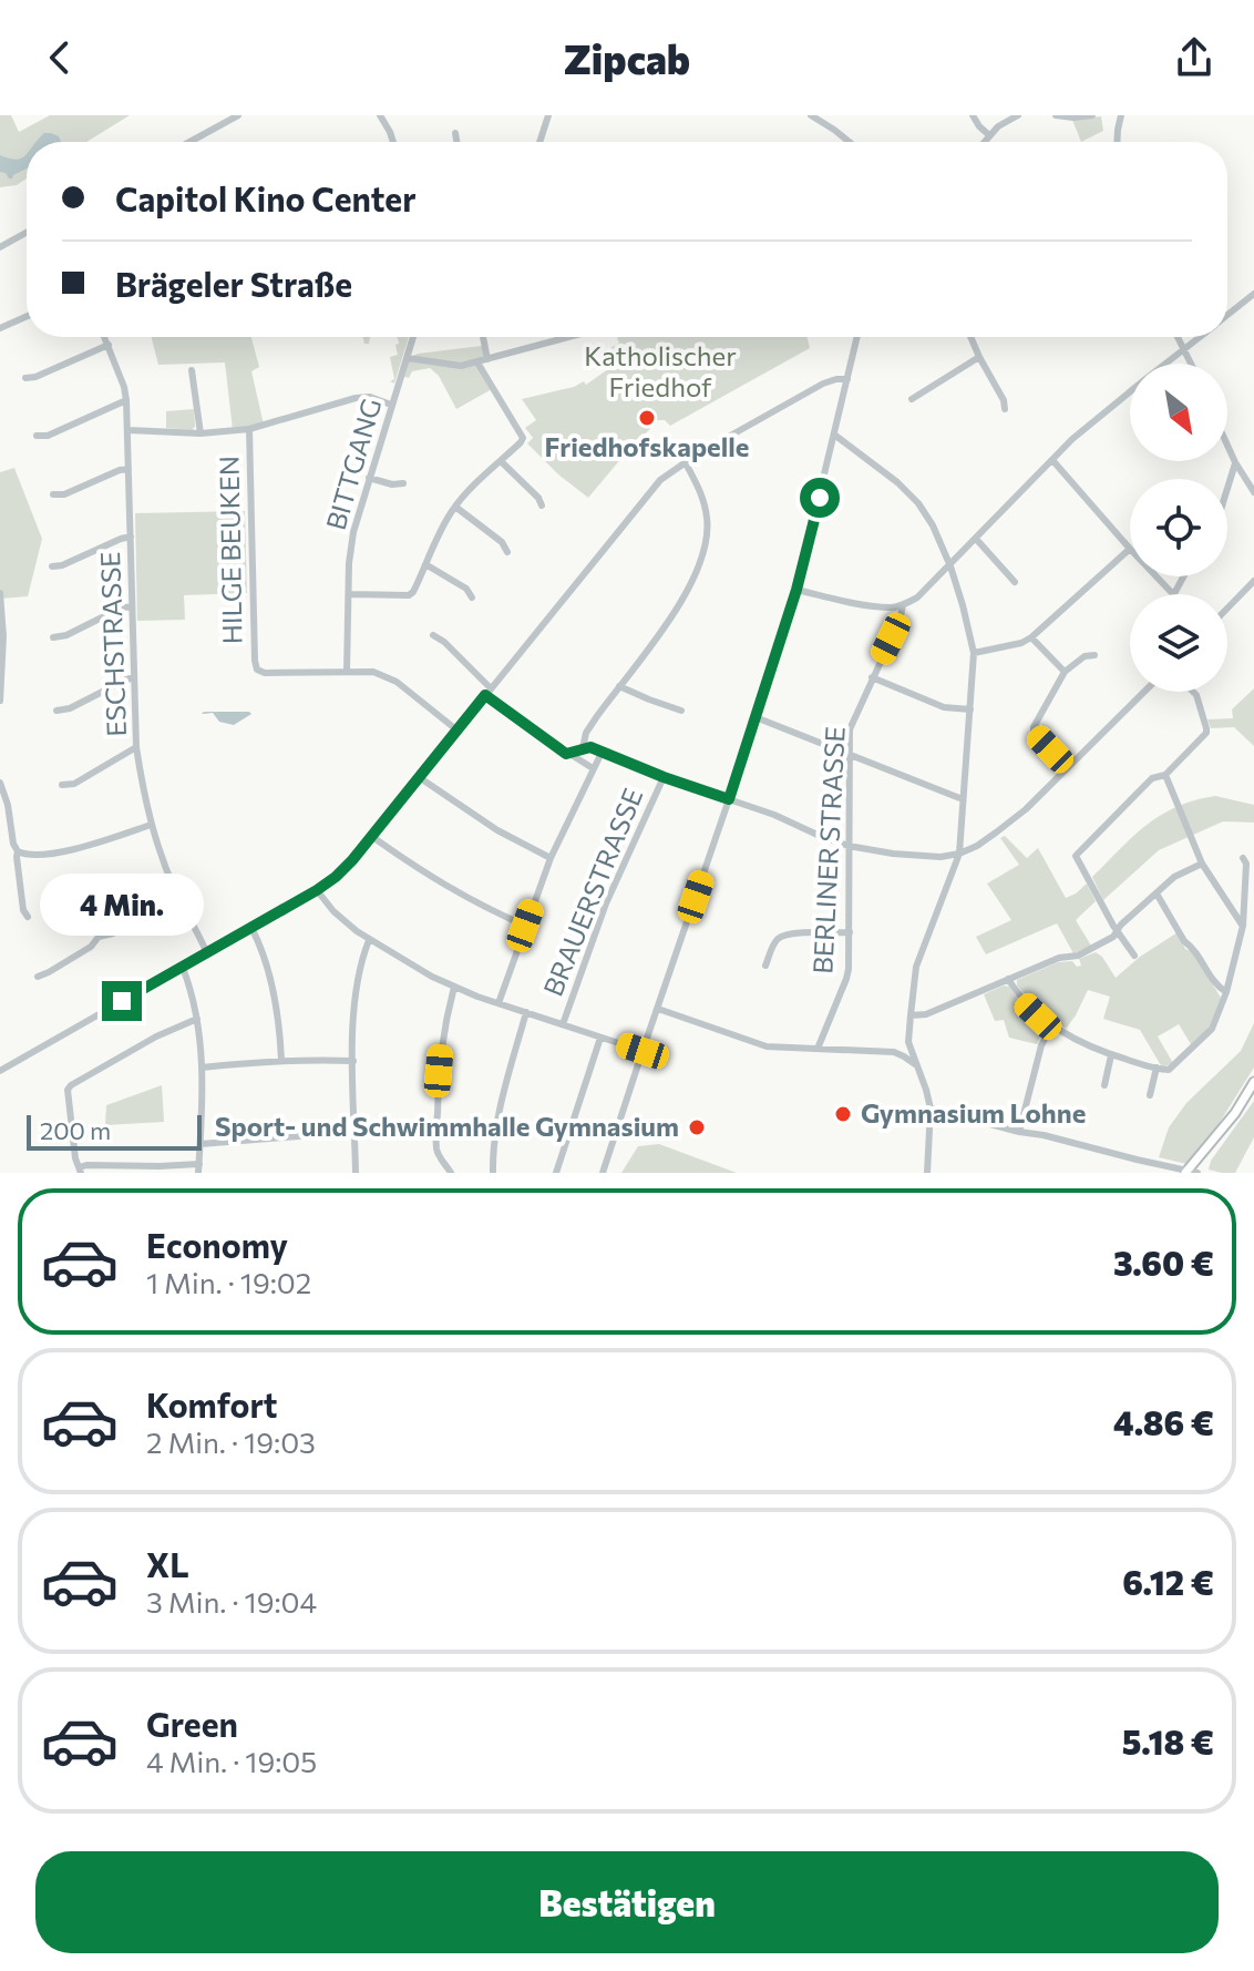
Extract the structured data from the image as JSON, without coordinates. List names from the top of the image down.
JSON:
{
  "streets": {
    "street": [
      "BITTGANG",
      "HILGE BEUKEN",
      "ESCHSTRASSE",
      "BERLINER STRASSE",
      "BRAUERSTRASSE"
    ]
  },
  "crossings": [
    ["BITTGANG", "HILGE BEUKEN"]
  ],
  "parks": ["Katholischer Friedhof"],
  "places": ["Friedhofskapelle", "Gymnasium Lohne", "Sport- und Schwimmhalle Gymnasium"],
  "scale_bar": "200 m",
  "north": "bottom right",
  "page": {
    "header": "Zipcab",
    "banner": ["Capitol Kino Center", "Brägeler Straße"],
    "bubble": "4 Min.",
    "scale": "200 m",
    "list": [
      {
        "name": "Economy",
        "note": "1 Min. · 19:02",
        "value": "3.60 €"
      },
      {
        "name": "Komfort",
        "note": "2 Min. · 19:03",
        "value": "4.86 €"
      },
      {
        "name": "XL",
        "note": "3 Min. · 19:04",
        "value": "6.12 €"
      },
      {
        "name": "Green",
        "note": "4 Min. · 19:05",
        "value": "5.18 €"
      }
    ],
    "buttons": "Bestätigen"
  }
}
